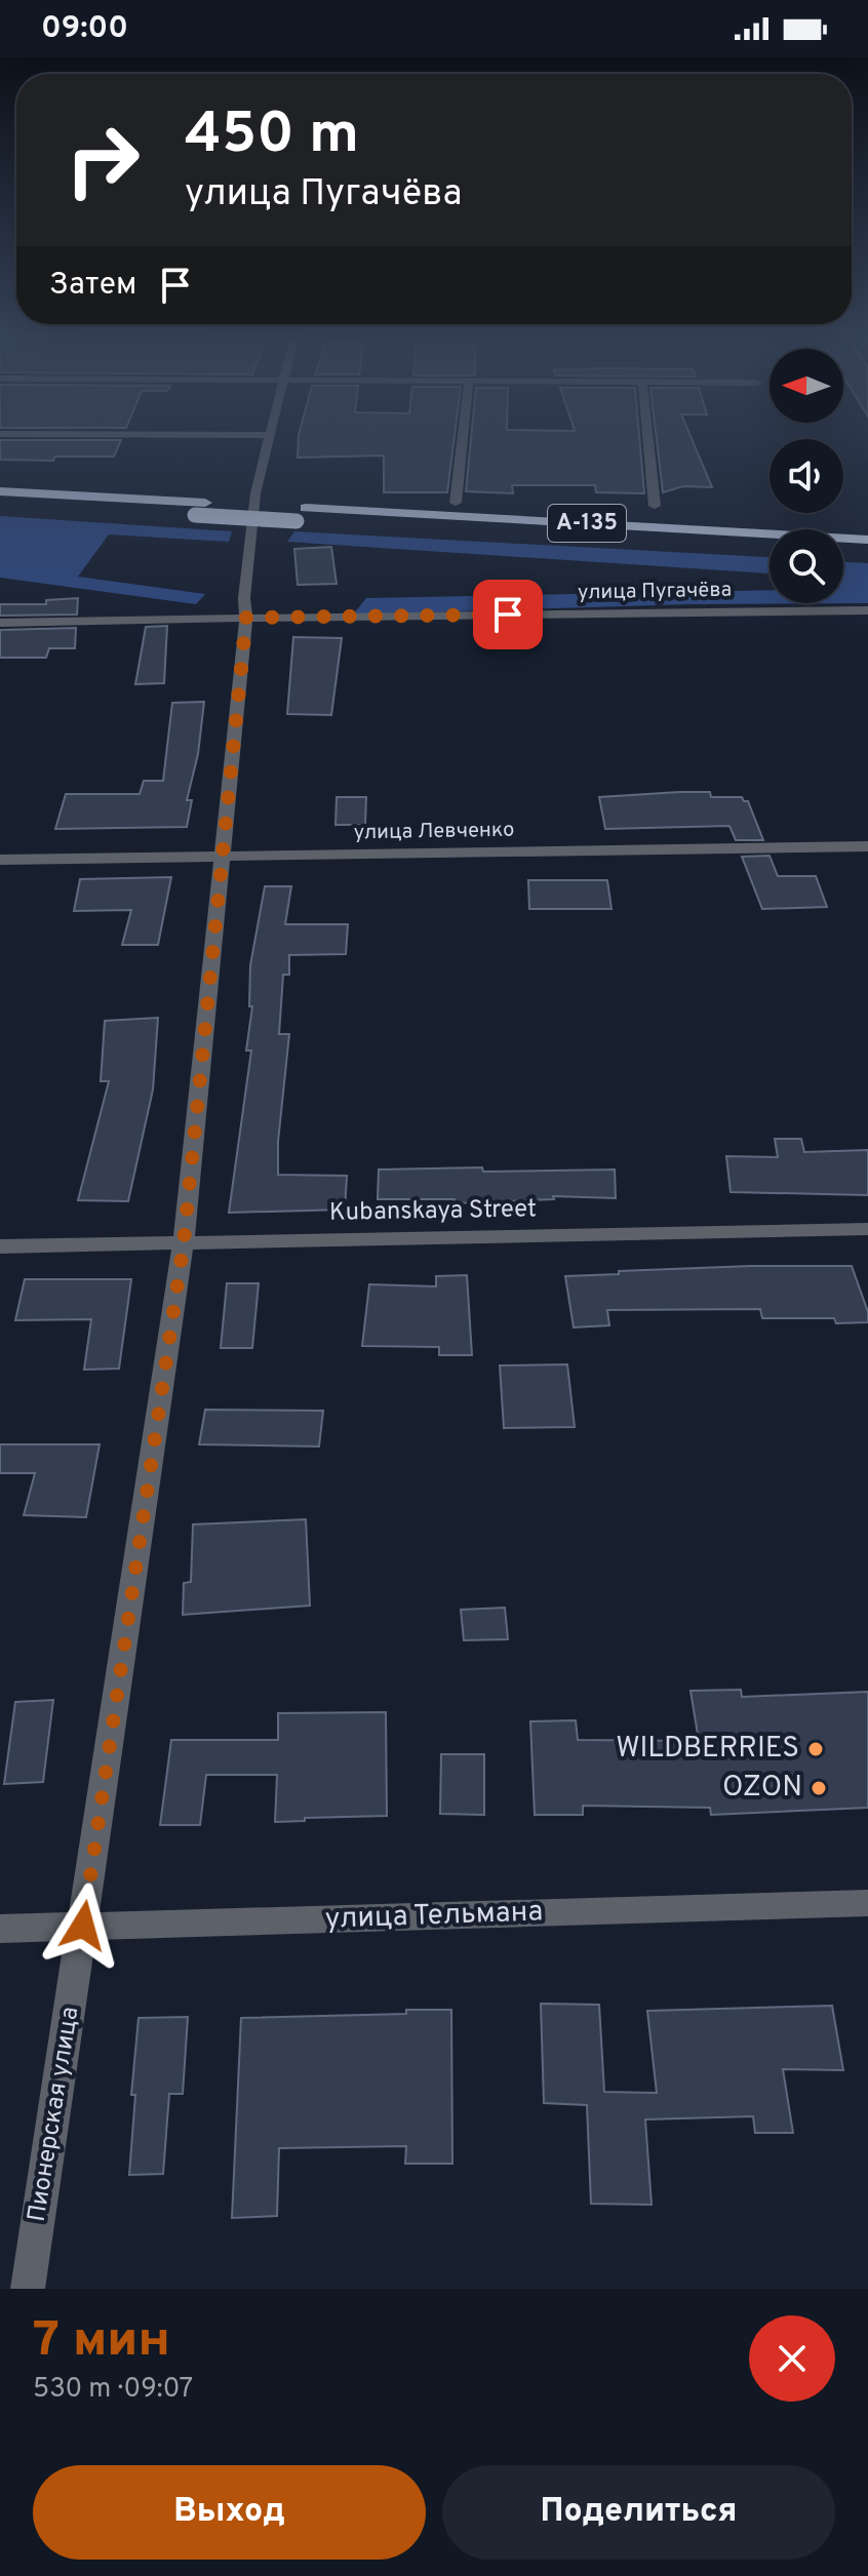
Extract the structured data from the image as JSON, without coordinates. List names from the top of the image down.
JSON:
{
  "streets": {
    "highway": ["А-135"],
    "street": [
      "улица Пугачёва",
      "улица Левченко",
      "Kubanskaya Street",
      "улица Тельмана",
      "Пионерская улица"
    ]
  },
  "crossings": [
    ["улица Пугачёва", "Пионерская улица"],
    ["улица Левченко", "Пионерская улица"],
    ["Kubanskaya Street", "Пионерская улица"],
    ["улица Тельмана", "Пионерская улица"]
  ],
  "places": ["WILDBERRIES", "OZON"],
  "north": "left",
  "page": {
    "status": "09:00",
    "turn": ["450 m", "улица Пугачёва"],
    "then": "Затем",
    "heading": ["7 мин", "530 m · 09:07"],
    "buttons": ["Выход", "Поделиться"]
  }
}
